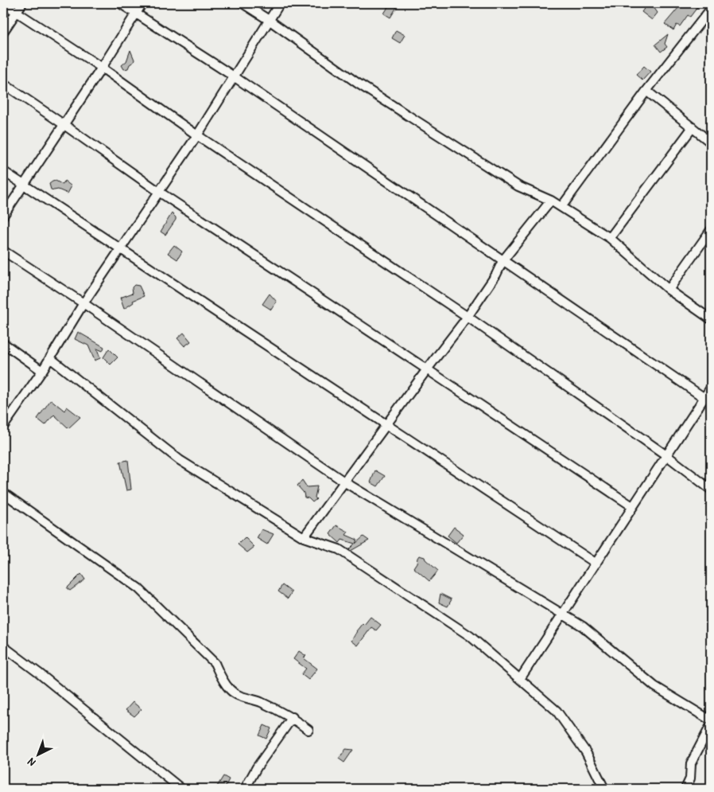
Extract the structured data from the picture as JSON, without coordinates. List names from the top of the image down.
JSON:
{
  "north": "bottom left"
}
